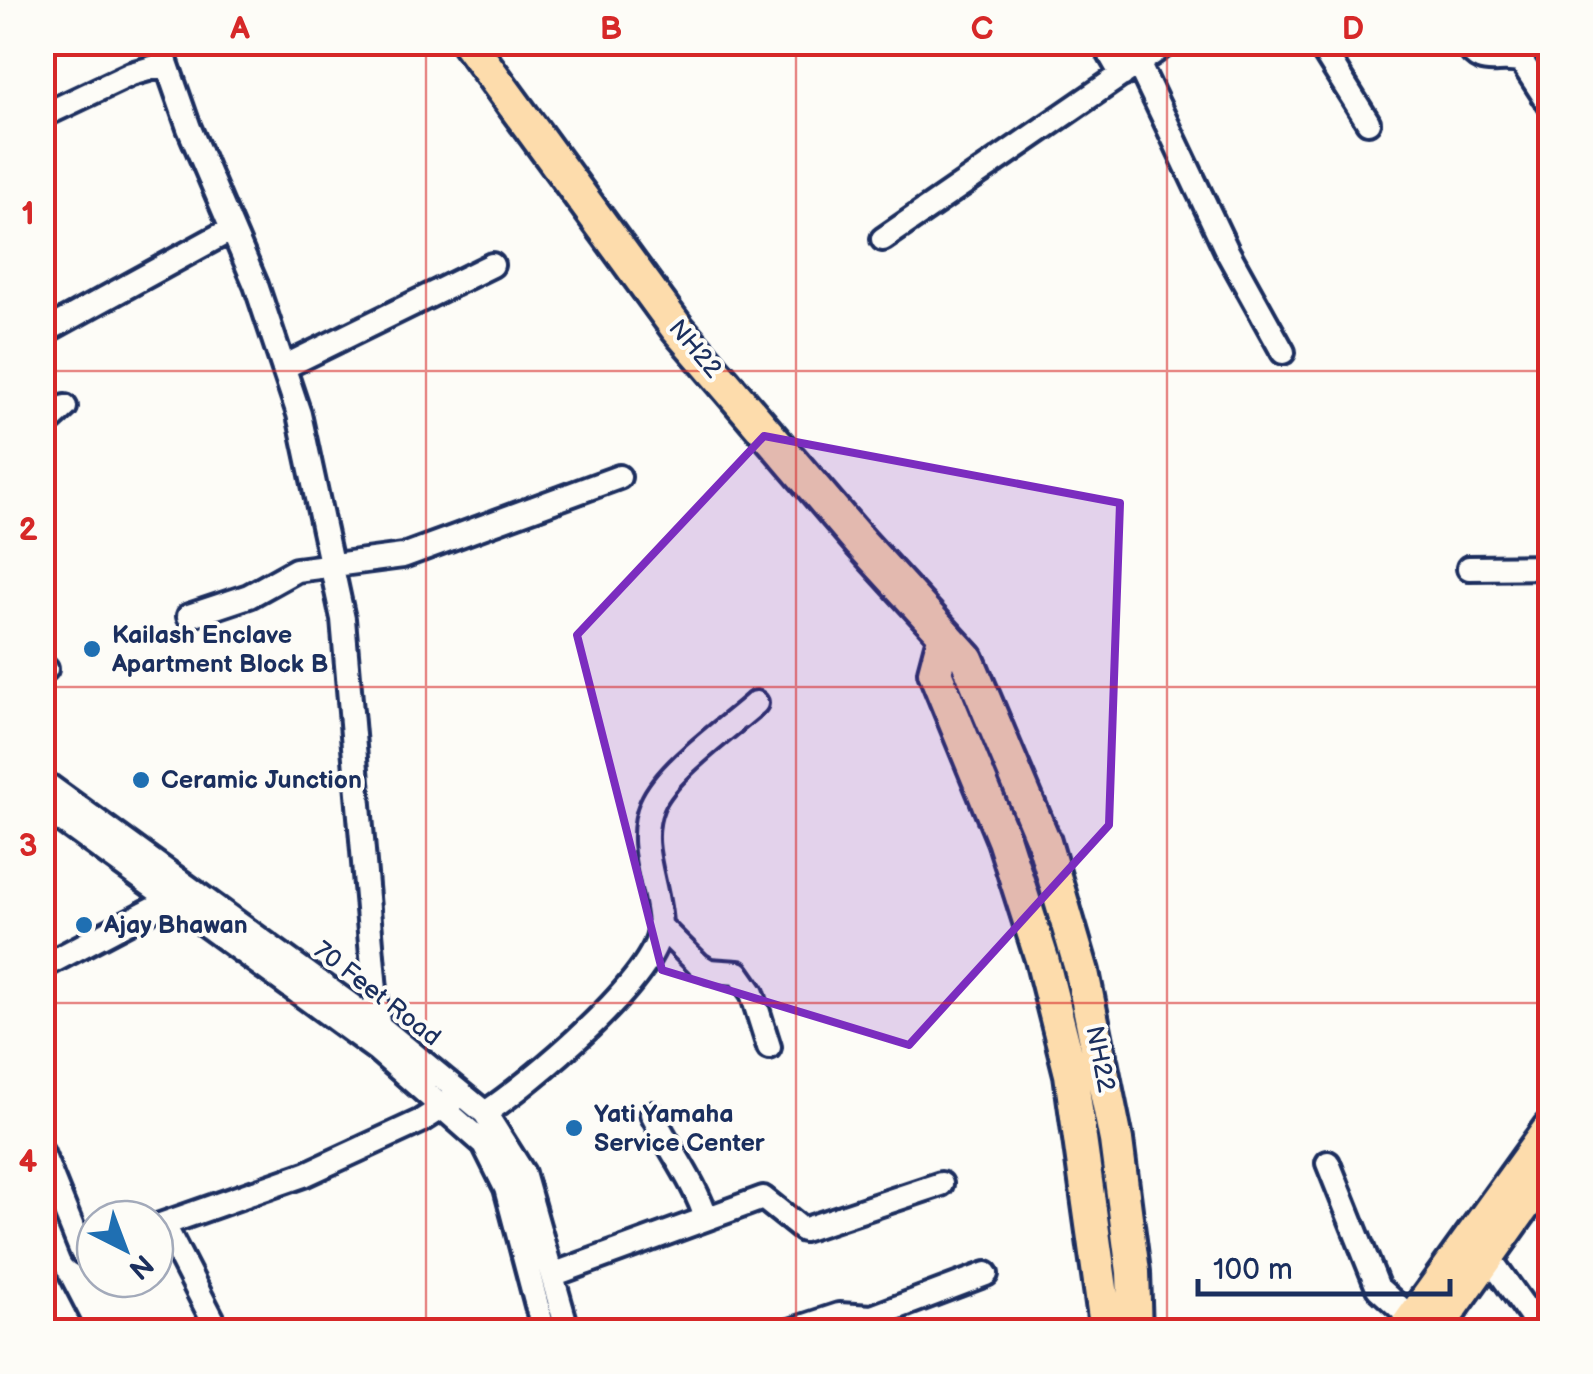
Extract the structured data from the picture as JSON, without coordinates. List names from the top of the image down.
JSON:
{
  "streets": {
    "highway": ["NH22"],
    "street": ["70 Feet Road"]
  },
  "places": [
    "Kailash Enclave Apartment Block B",
    "Ceramic Junction",
    "Ajay Bhawan",
    "Yati Yamaha Service Center"
  ],
  "scale_bar": "100 m",
  "north": "bottom right",
  "grid": {
    "columns": [
      "A",
      "B",
      "C",
      "D"
    ],
    "rows": [
      "1",
      "2",
      "3",
      "4"
    ]
  }
}
